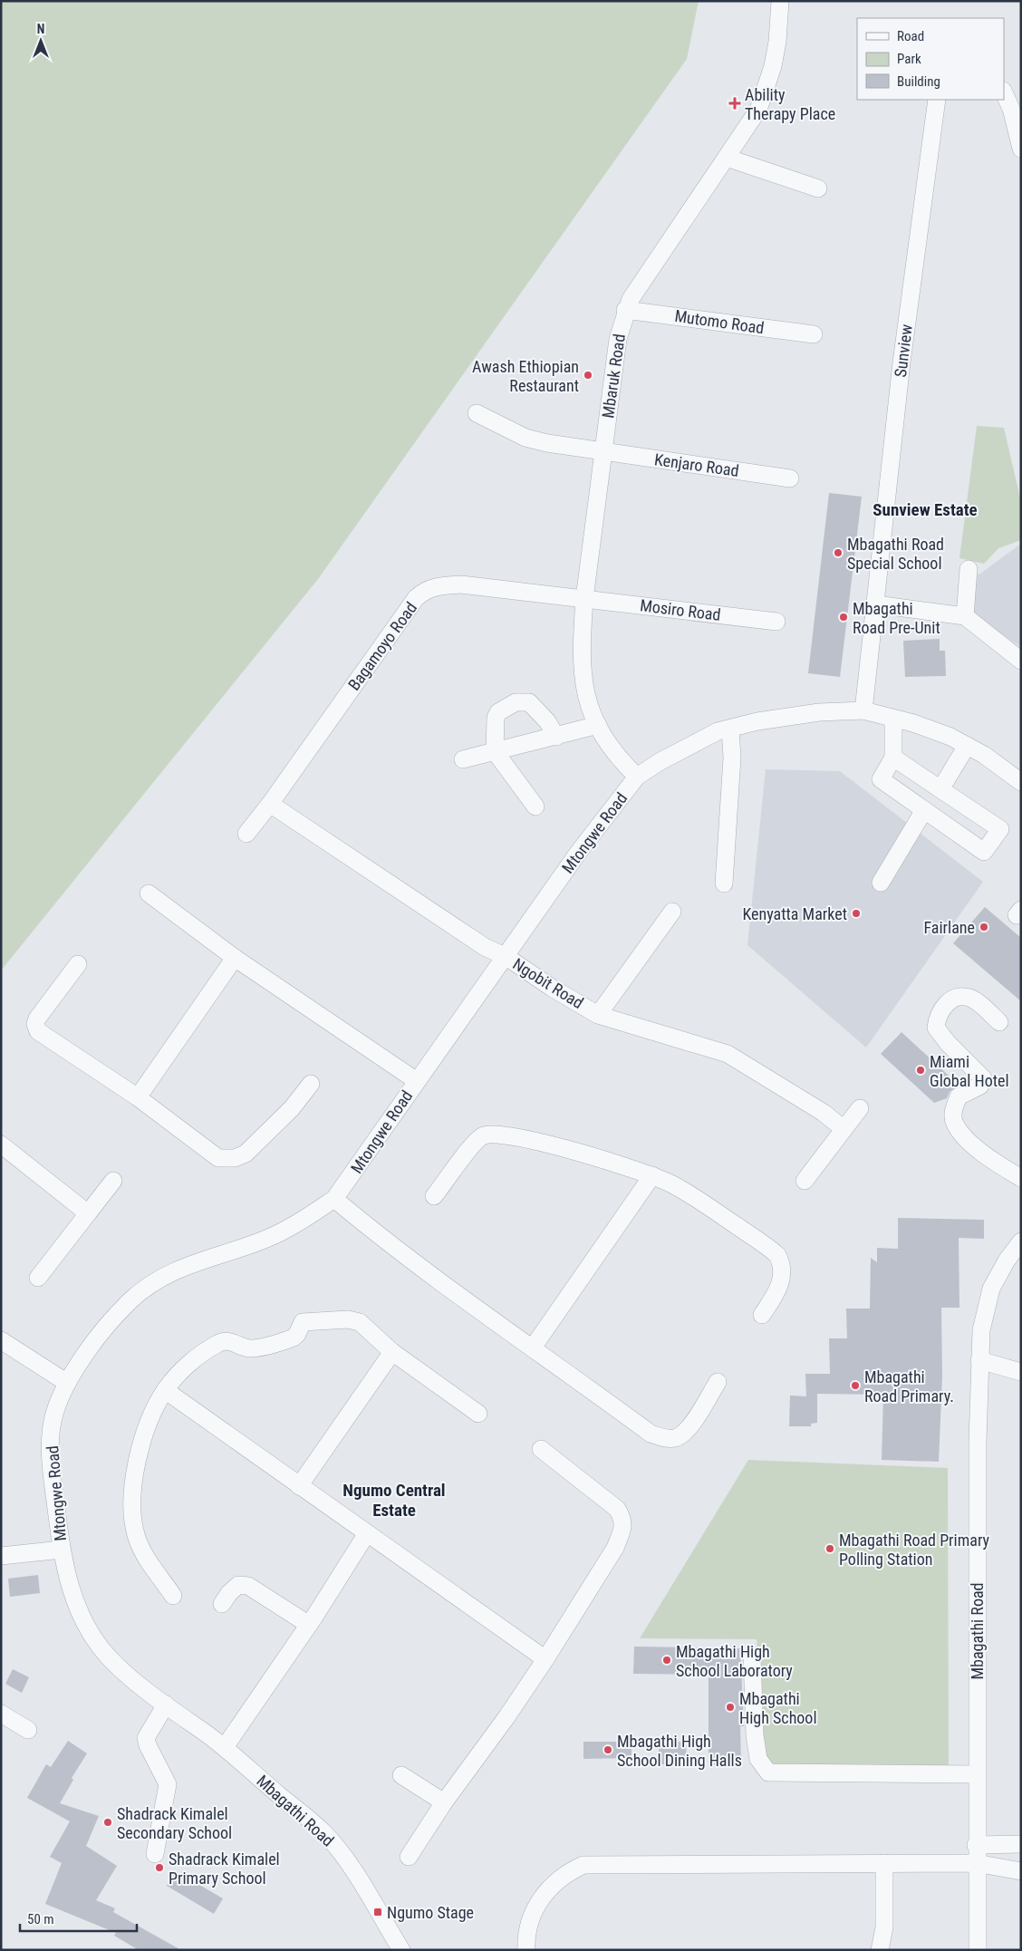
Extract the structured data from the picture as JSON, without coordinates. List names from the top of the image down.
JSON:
{
  "streets": {
    "street": [
      "Mutomo Road",
      "Sunview",
      "Mbaruk Road",
      "Kenjaro Road",
      "Mosiro Road",
      "Bagamoyo Road",
      "Mtongwe Road",
      "Ngobit Road",
      "Mbagathi Road"
    ]
  },
  "crossings": [
    ["Mutomo Road", "Mbaruk Road"],
    ["Sunview", "Mtongwe Road"],
    ["Mbaruk Road", "Kenjaro Road"],
    ["Mbaruk Road", "Mosiro Road"],
    ["Mbaruk Road", "Bagamoyo Road"],
    ["Mbaruk Road", "Mtongwe Road"],
    ["Mosiro Road", "Bagamoyo Road"],
    ["Bagamoyo Road", "Ngobit Road"],
    ["Mtongwe Road", "Ngobit Road"],
    ["Mtongwe Road", "Mbagathi Road"]
  ],
  "districts": ["Sunview Estate", "Ngumo Central Estate"],
  "places": {
    "health": ["Ability Therapy Place"],
    "other": [
      "Awash Ethiopian Restaurant",
      "Mbagathi Road Special School",
      "Mbagathi Road Pre-Unit",
      "Kenyatta Market",
      "Fairlane",
      "Miami Global Hotel",
      "Mbagathi Road Primary.",
      "Mbagathi Road Primary Polling Station",
      "Mbagathi High School Laboratory",
      "Mbagathi High School",
      "Mbagathi High School Dining Halls",
      "Shadrack Kimalel Secondary School",
      "Shadrack Kimalel Primary School"
    ],
    "transit": ["Ngumo Stage"]
  },
  "legend": ["Road", "Park", "Building"],
  "scale_bar": "50 m",
  "north": "top"
}
